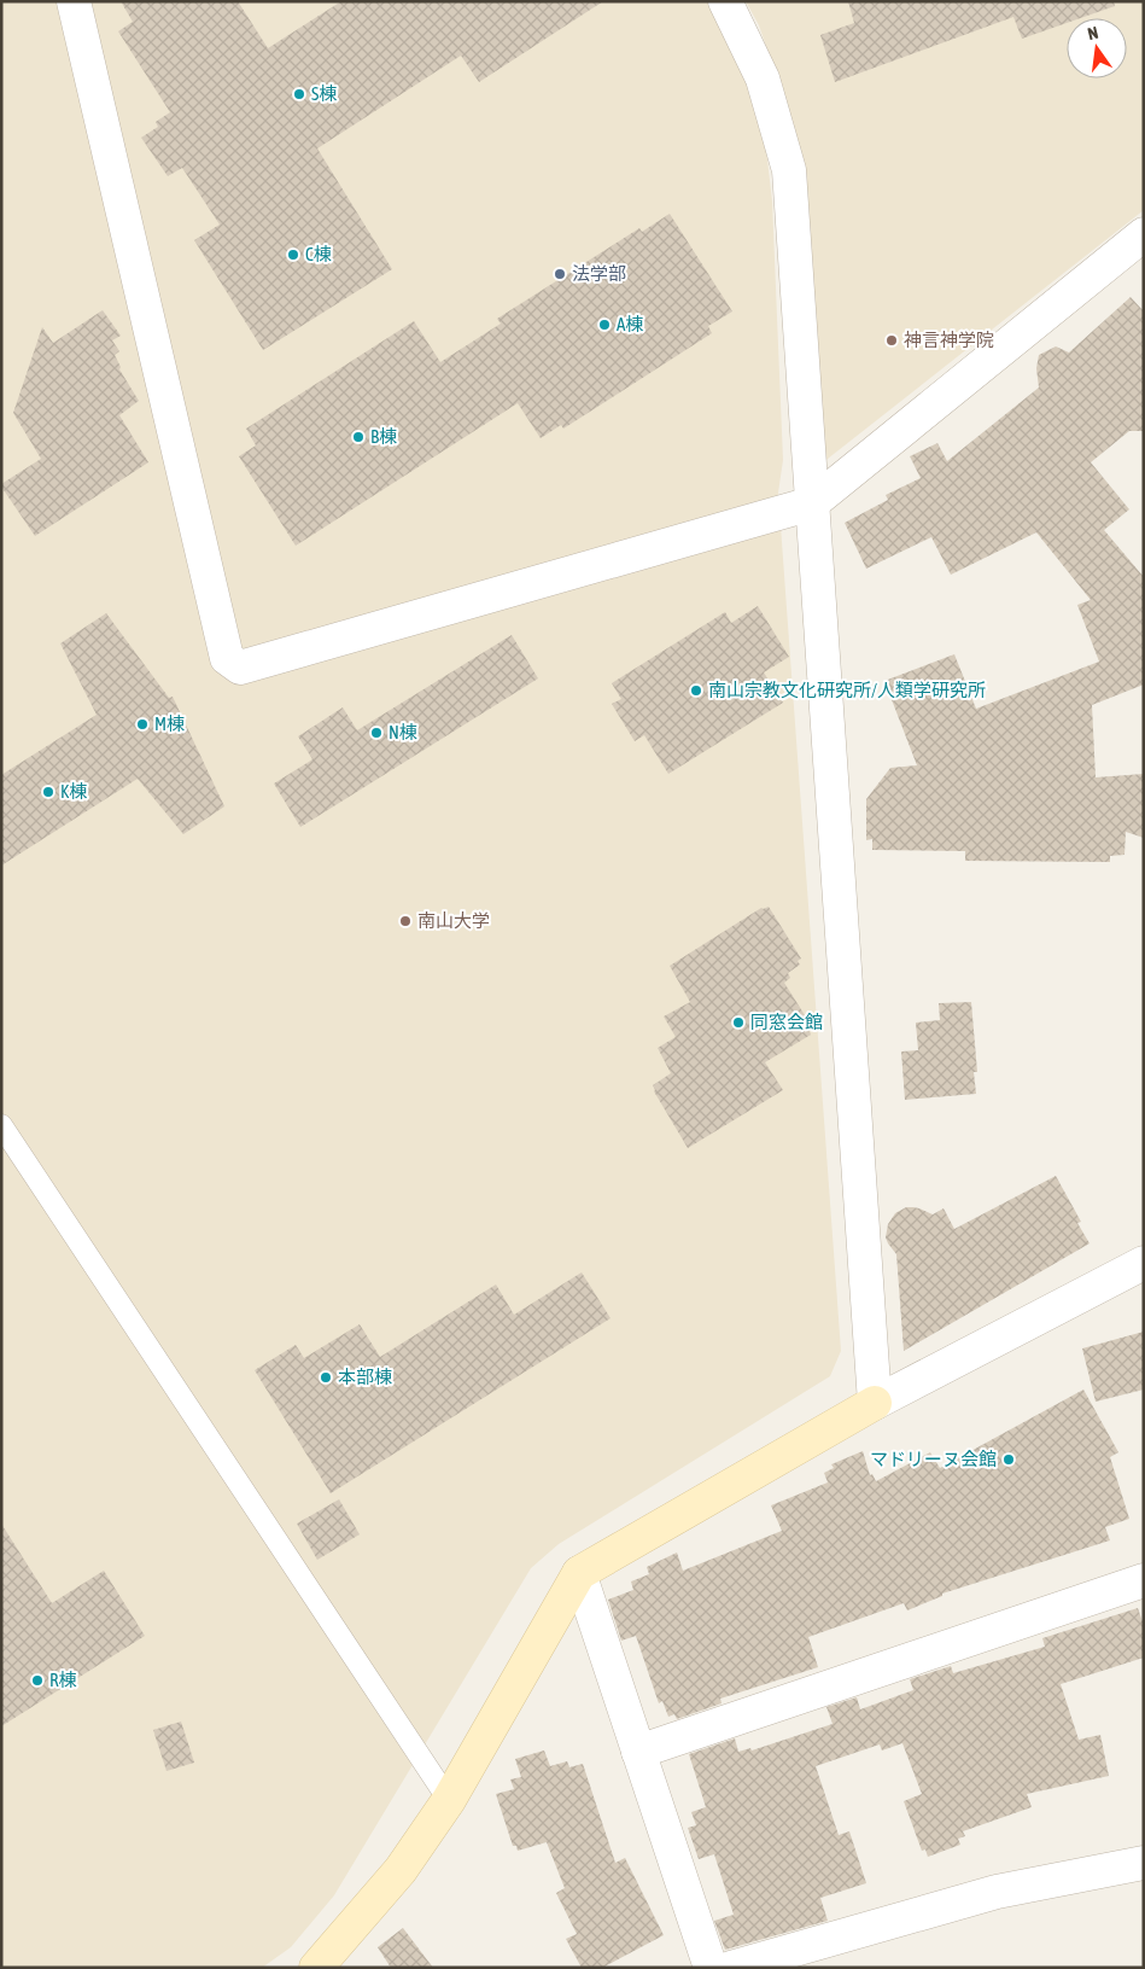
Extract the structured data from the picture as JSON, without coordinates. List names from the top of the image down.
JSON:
{
  "places": [
    "S棟",
    "C棟",
    "法学部",
    "A棟",
    "神言神学院",
    "B棟",
    "南山宗教文化研究所/人類学研究所",
    "M棟",
    "N棟",
    "K棟",
    "南山大学",
    "同窓会館",
    "本部棟",
    "マドリーヌ会館",
    "R棟"
  ],
  "north": "top"
}
